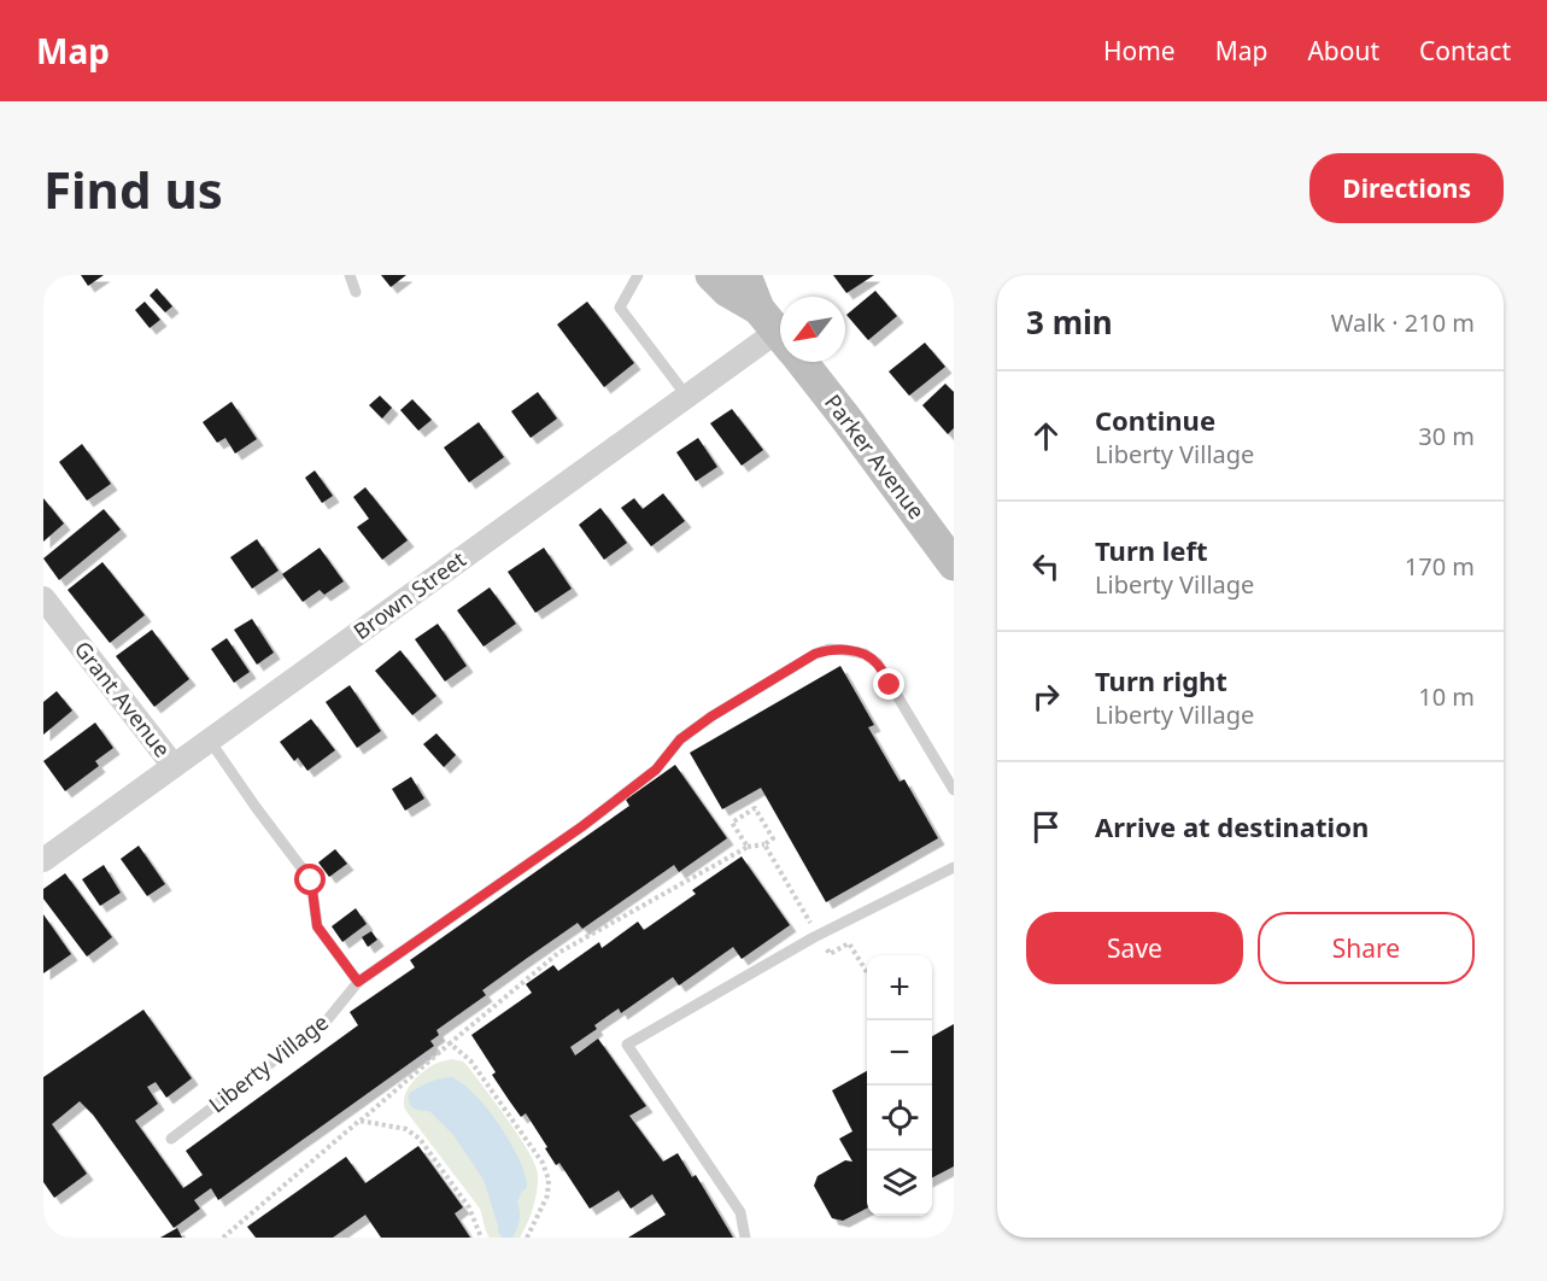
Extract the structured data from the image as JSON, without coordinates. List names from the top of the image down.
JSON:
{
  "streets": {
    "main road": ["Parker Avenue"],
    "street": ["Brown Street", "Grant Avenue"],
    "lane": ["Liberty Village"]
  },
  "crossings": [
    ["Parker Avenue", "Brown Street"],
    ["Brown Street", "Grant Avenue"]
  ],
  "north": "bottom left",
  "page": {
    "header": "Map",
    "nav": [
      "Home",
      "Map",
      "About",
      "Contact"
    ],
    "buttons": [
      "Directions",
      ["Save", "Share"]
    ],
    "title": "Find us",
    "heading": ["3 min", "Walk · 210 m"],
    "list": [
      ["Continue", "Liberty Village", "30 m"],
      ["Turn left", "Liberty Village", "170 m"],
      ["Turn right", "Liberty Village", "10 m"],
      "Arrive at destination"
    ],
    "map_buttons": ["+", "−"]
  }
}
